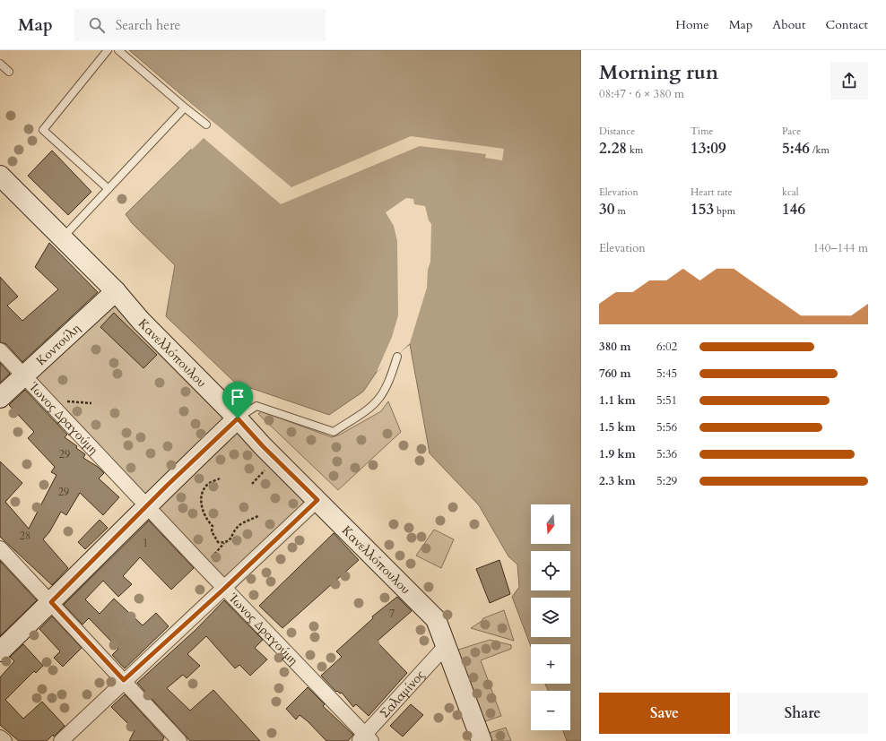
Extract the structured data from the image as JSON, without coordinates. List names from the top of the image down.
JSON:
{
  "streets": {
    "main road": ["Κοντούλη", "Κανελλόπουλου"],
    "street": ["Ίωνος Δραγούμη", "Σαλαμίνος"]
  },
  "crossings": [
    ["Κοντούλη", "Κανελλόπουλου"],
    ["Κοντούλη", "Ίωνος Δραγούμη"],
    ["Κανελλόπουλου", "Σαλαμίνος"],
    ["Ίωνος Δραγούμη", "Σαλαμίνος"]
  ],
  "house_numbers": [
    "29",
    "29",
    "28",
    "1",
    "7"
  ],
  "north": "bottom",
  "page": {
    "header": "Map",
    "search": "Search here",
    "nav": [
      "Home",
      "Map",
      "About",
      "Contact"
    ],
    "heading": ["Morning run", "08:47 · 6 × 380 m"],
    "stats": [
      ["Distance", "2.28 km"],
      ["Time", "13:09"],
      ["Pace", "5:46 /km"],
      ["Elevation", "30 m"],
      ["Heart rate", "153 bpm"],
      ["kcal", "146"]
    ],
    "chart": ["Elevation", "140–144 m"],
    "list": [
      {
        "name": "380 m",
        "note": "6:02"
      },
      {
        "name": "760 m",
        "note": "5:45"
      },
      {
        "name": "1.1 km",
        "note": "5:51"
      },
      {
        "name": "1.5 km",
        "note": "5:56"
      },
      {
        "name": "1.9 km",
        "note": "5:36"
      },
      {
        "name": "2.3 km",
        "note": "5:29"
      }
    ],
    "map_buttons": ["+", "−"],
    "buttons": ["Save", "Share"]
  }
}
